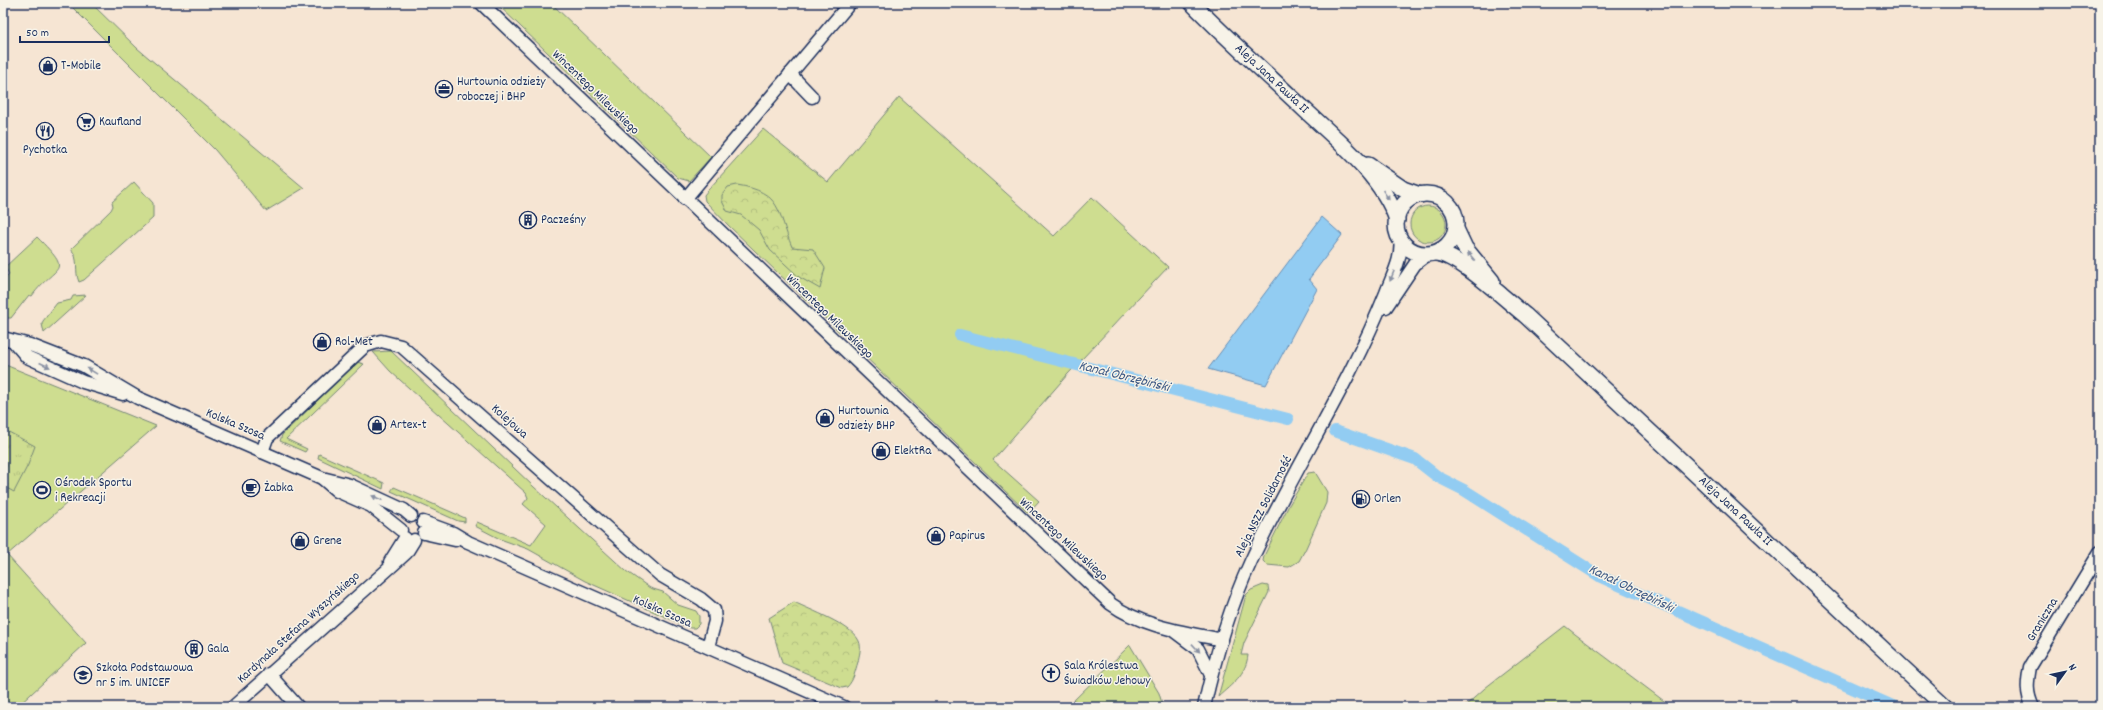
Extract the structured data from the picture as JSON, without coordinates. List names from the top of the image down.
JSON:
{
  "streets": {
    "main road": ["Aleja Jana Pawła II"],
    "street": [
      "Wincentego Milewskiego",
      "Kolejowa",
      "Kolska Szosa",
      "Aleja NSZZ Solidarność",
      "Graniczna",
      "Kardynała Stefana Wyszyńskiego"
    ]
  },
  "crossings": [
    ["Aleja Jana Pawła II", "Aleja NSZZ Solidarność"],
    ["Wincentego Milewskiego", "Aleja NSZZ Solidarność"],
    ["Kolejowa", "Kolska Szosa"],
    ["Kolska Szosa", "Kardynała Stefana Wyszyńskiego"]
  ],
  "water": ["Kanał Obrzębiński"],
  "places": {
    "shop": [
      "T-Mobile",
      "Rol-Met",
      "Hurtownia odzieży BHP",
      "Artex-t",
      "ElektRa",
      "Papirus",
      "Grene"
    ],
    "office": ["Hurtownia odzieży roboczej i BHP"],
    "supermarket": ["Kaufland"],
    "restaurant": ["Pychotka"],
    "building": ["Pacześny", "Gala"],
    "cafe": ["Żabka"],
    "sports": ["Ośrodek Sportu i Rekreacji"],
    "fuel station": ["Orlen"],
    "church": ["Sala Królestwa Świadków Jehowy"],
    "school or university": ["Szkoła Podstawowa nr 5 im. UNICEF"]
  },
  "scale_bar": "50 m",
  "north": "top right"
}
